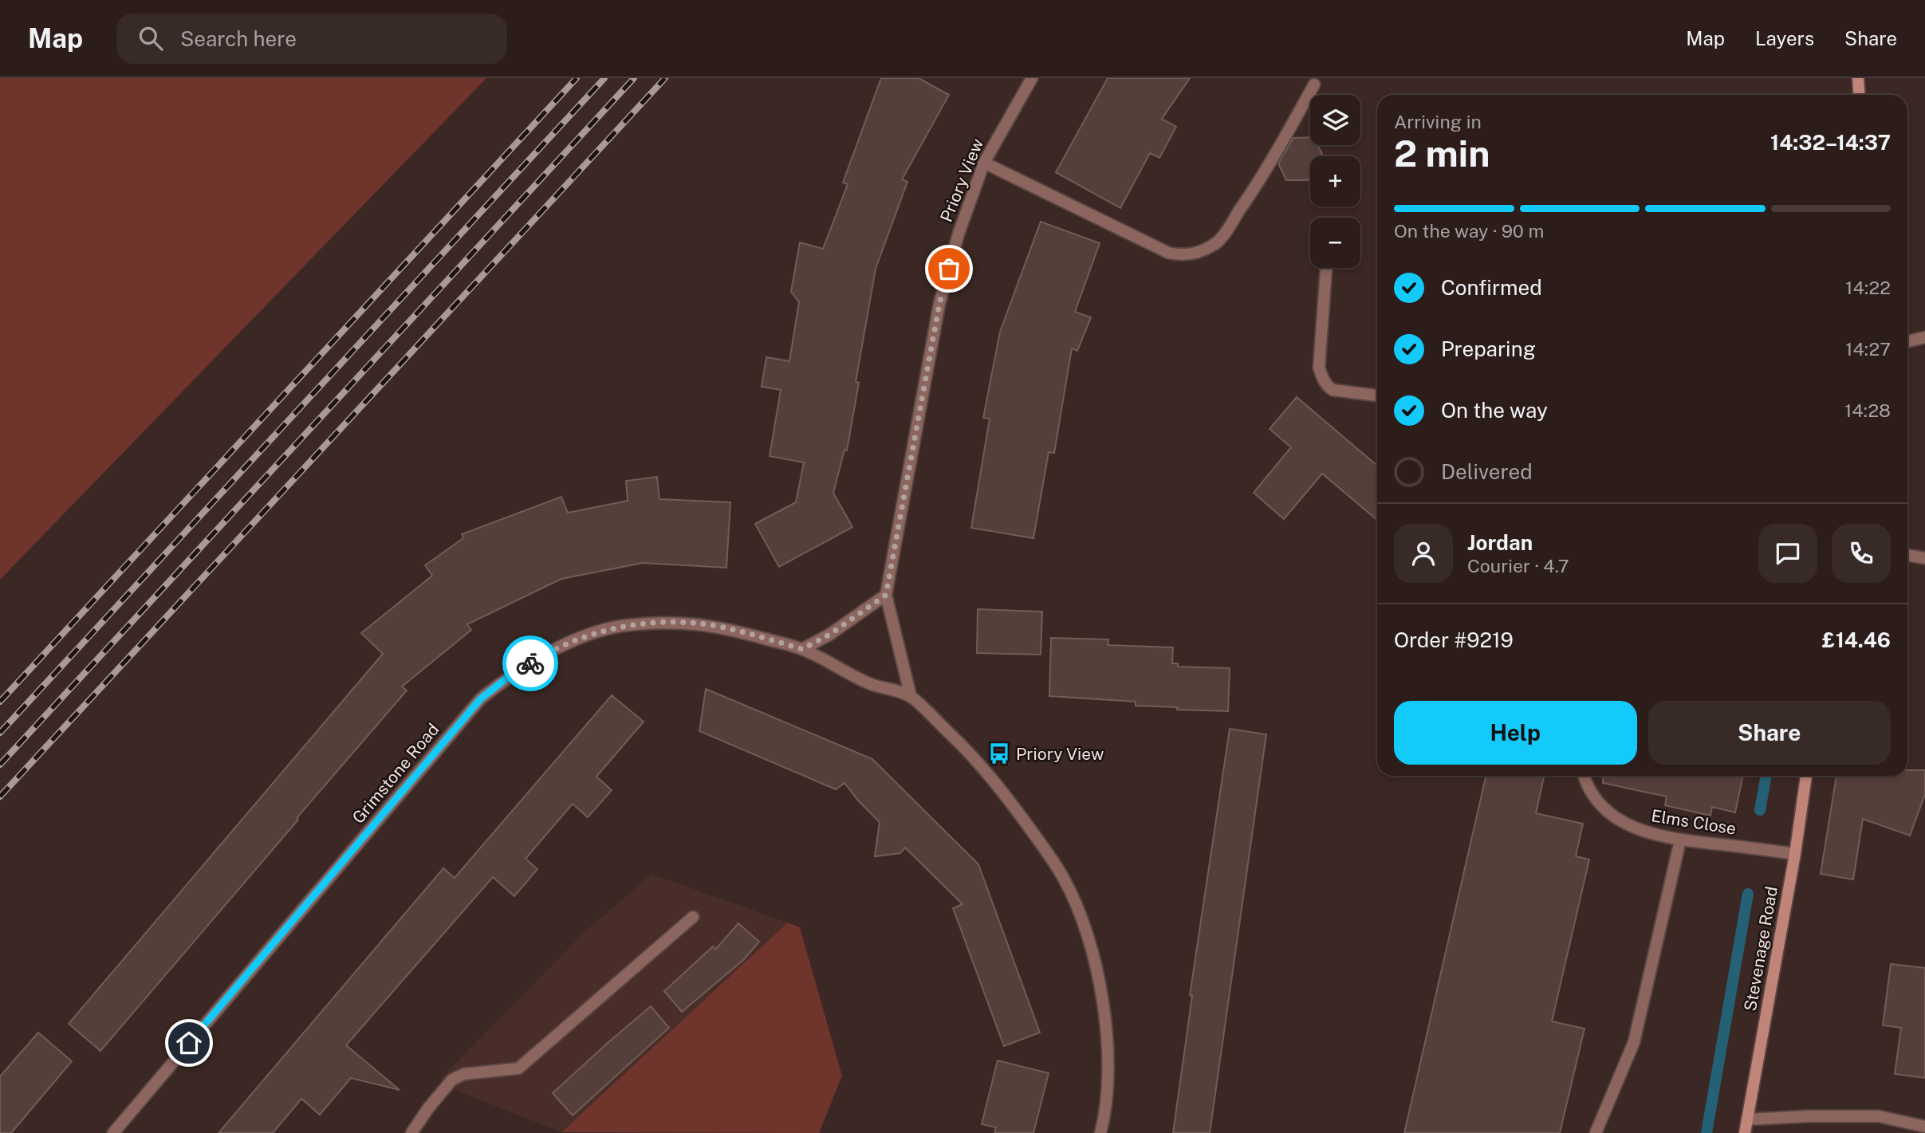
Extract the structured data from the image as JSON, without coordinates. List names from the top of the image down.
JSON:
{
  "streets": {
    "street": [
      "Priory View",
      "Grimstone Road",
      "Elms Close",
      "Stevenage Road"
    ]
  },
  "crossings": [
    ["Priory View", "Grimstone Road"],
    ["Elms Close", "Stevenage Road"]
  ],
  "places": {
    "bus stop": ["Priory View"]
  },
  "page": {
    "header": "Map",
    "search": "Search here",
    "nav": ["Map", "Layers", "Share"],
    "map_buttons": ["+", "−"],
    "heading": ["2 min", "Arriving in", "14:32–14:37"],
    "panel": [
      "Jordan",
      "Courier · 4.7",
      "Order #9219",
      "£14.46"
    ],
    "bar": "On the way · 90 m",
    "list": [
      ["Confirmed", "14:22"],
      ["Preparing", "14:27"],
      ["On the way", "14:28"],
      "Delivered"
    ],
    "buttons": ["Help", "Share"]
  }
}
